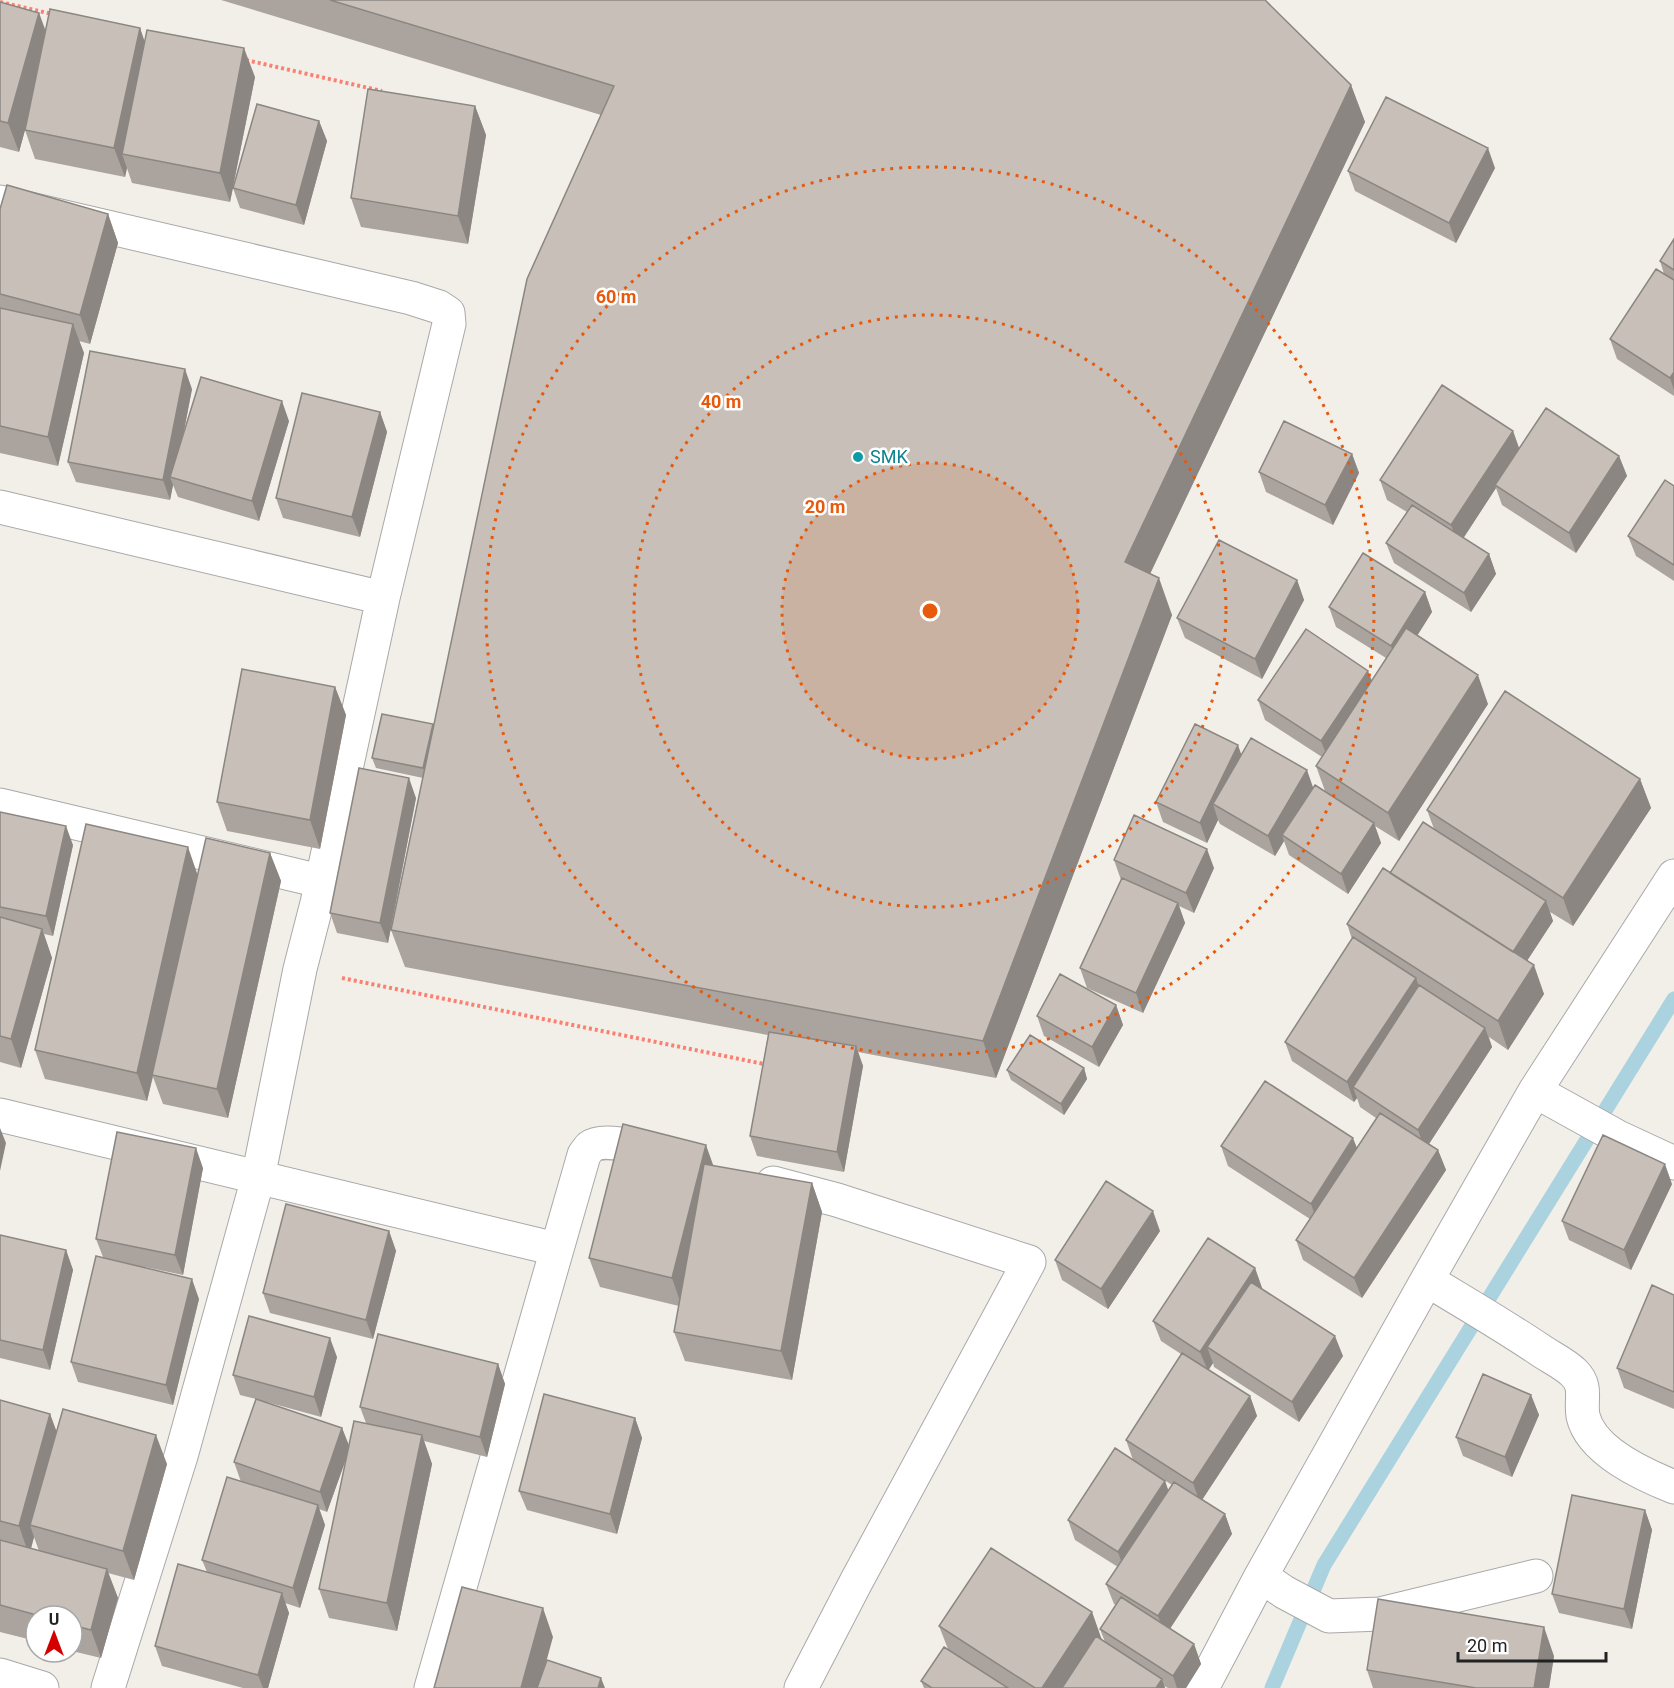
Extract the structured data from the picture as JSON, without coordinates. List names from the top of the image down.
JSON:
{
  "places": ["SMK"],
  "scale_bar": "20 m",
  "north": "top",
  "rings": ["60 m", "40 m", "20 m"]
}
